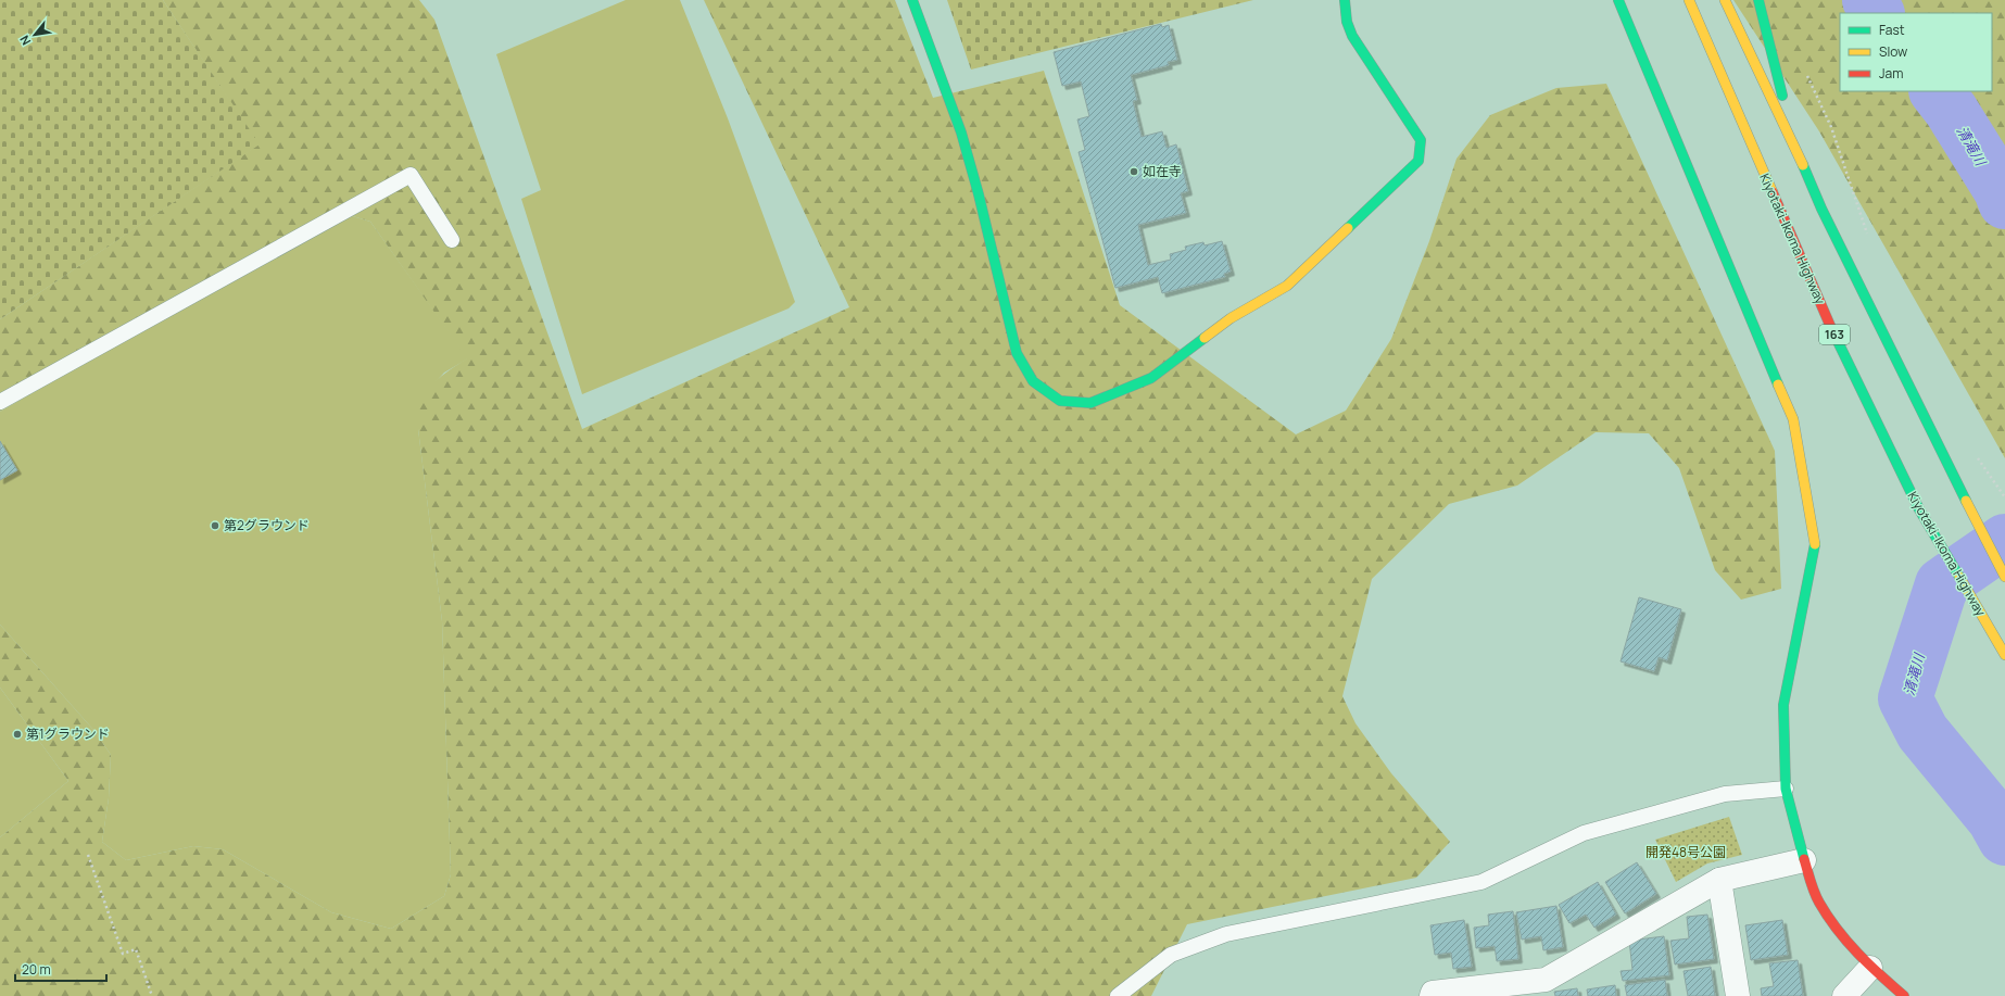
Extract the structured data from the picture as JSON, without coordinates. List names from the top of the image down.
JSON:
{
  "streets": {
    "main road": ["Kiyotaki-Ikoma Highway", "163"]
  },
  "water": ["清滝川"],
  "parks": ["開発48号公園"],
  "places": ["如在寺", "第2グラウンド", "第1グラウンド"],
  "legend": ["Fast", "Slow", "Jam"],
  "scale_bar": "20 m",
  "north": "bottom left"
}
